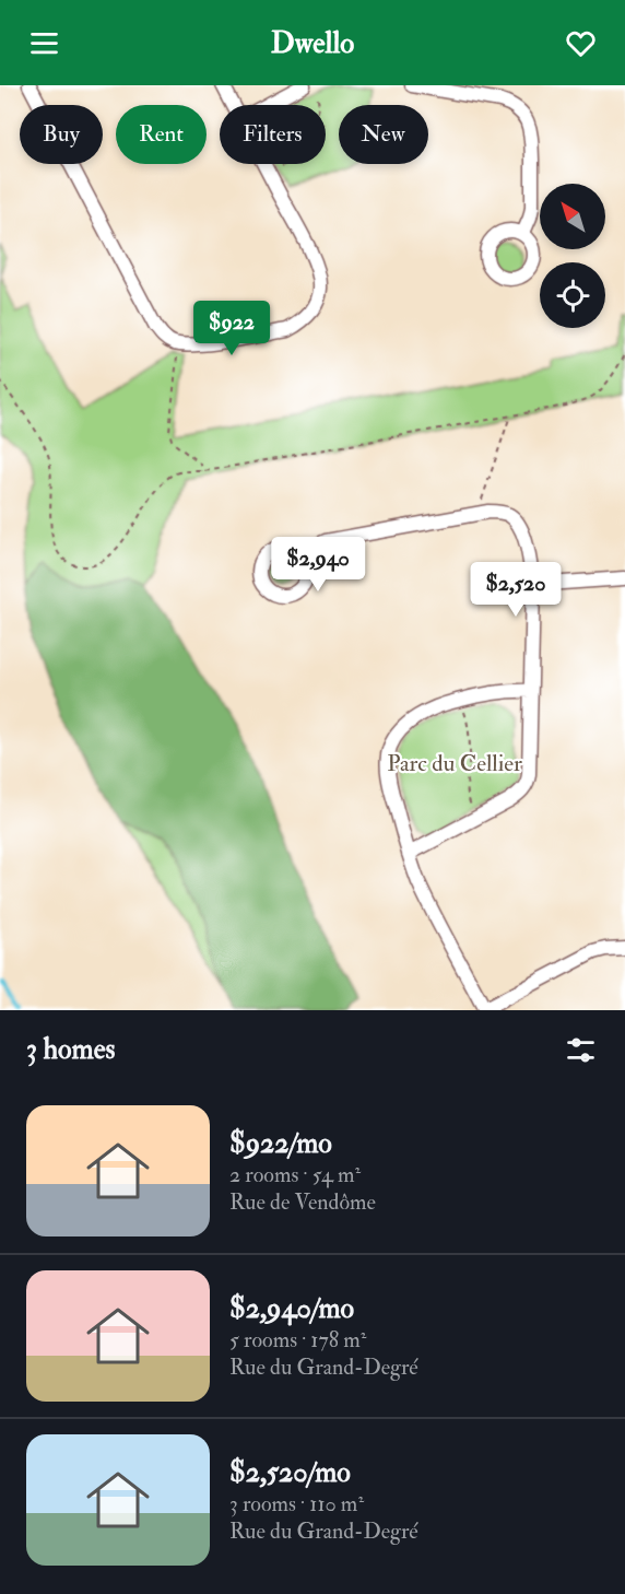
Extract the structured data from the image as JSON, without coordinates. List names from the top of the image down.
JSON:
{
  "parks": ["Parc du Cellier"],
  "north": "top left",
  "page": {
    "header": "Dwello",
    "chip": [
      "Buy",
      "Rent",
      "Filters",
      "New"
    ],
    "price": ["$922", "$2,940", "$2,520"],
    "heading": "3 homes",
    "list": [
      {
        "name": "$922/mo",
        "note": "2 rooms · 54 m² · Rue de Vendôme"
      },
      {
        "name": "$2,940/mo",
        "note": "5 rooms · 178 m² · Rue du Grand-Degré"
      },
      {
        "name": "$2,520/mo",
        "note": "3 rooms · 110 m² · Rue du Grand-Degré"
      }
    ]
  }
}
